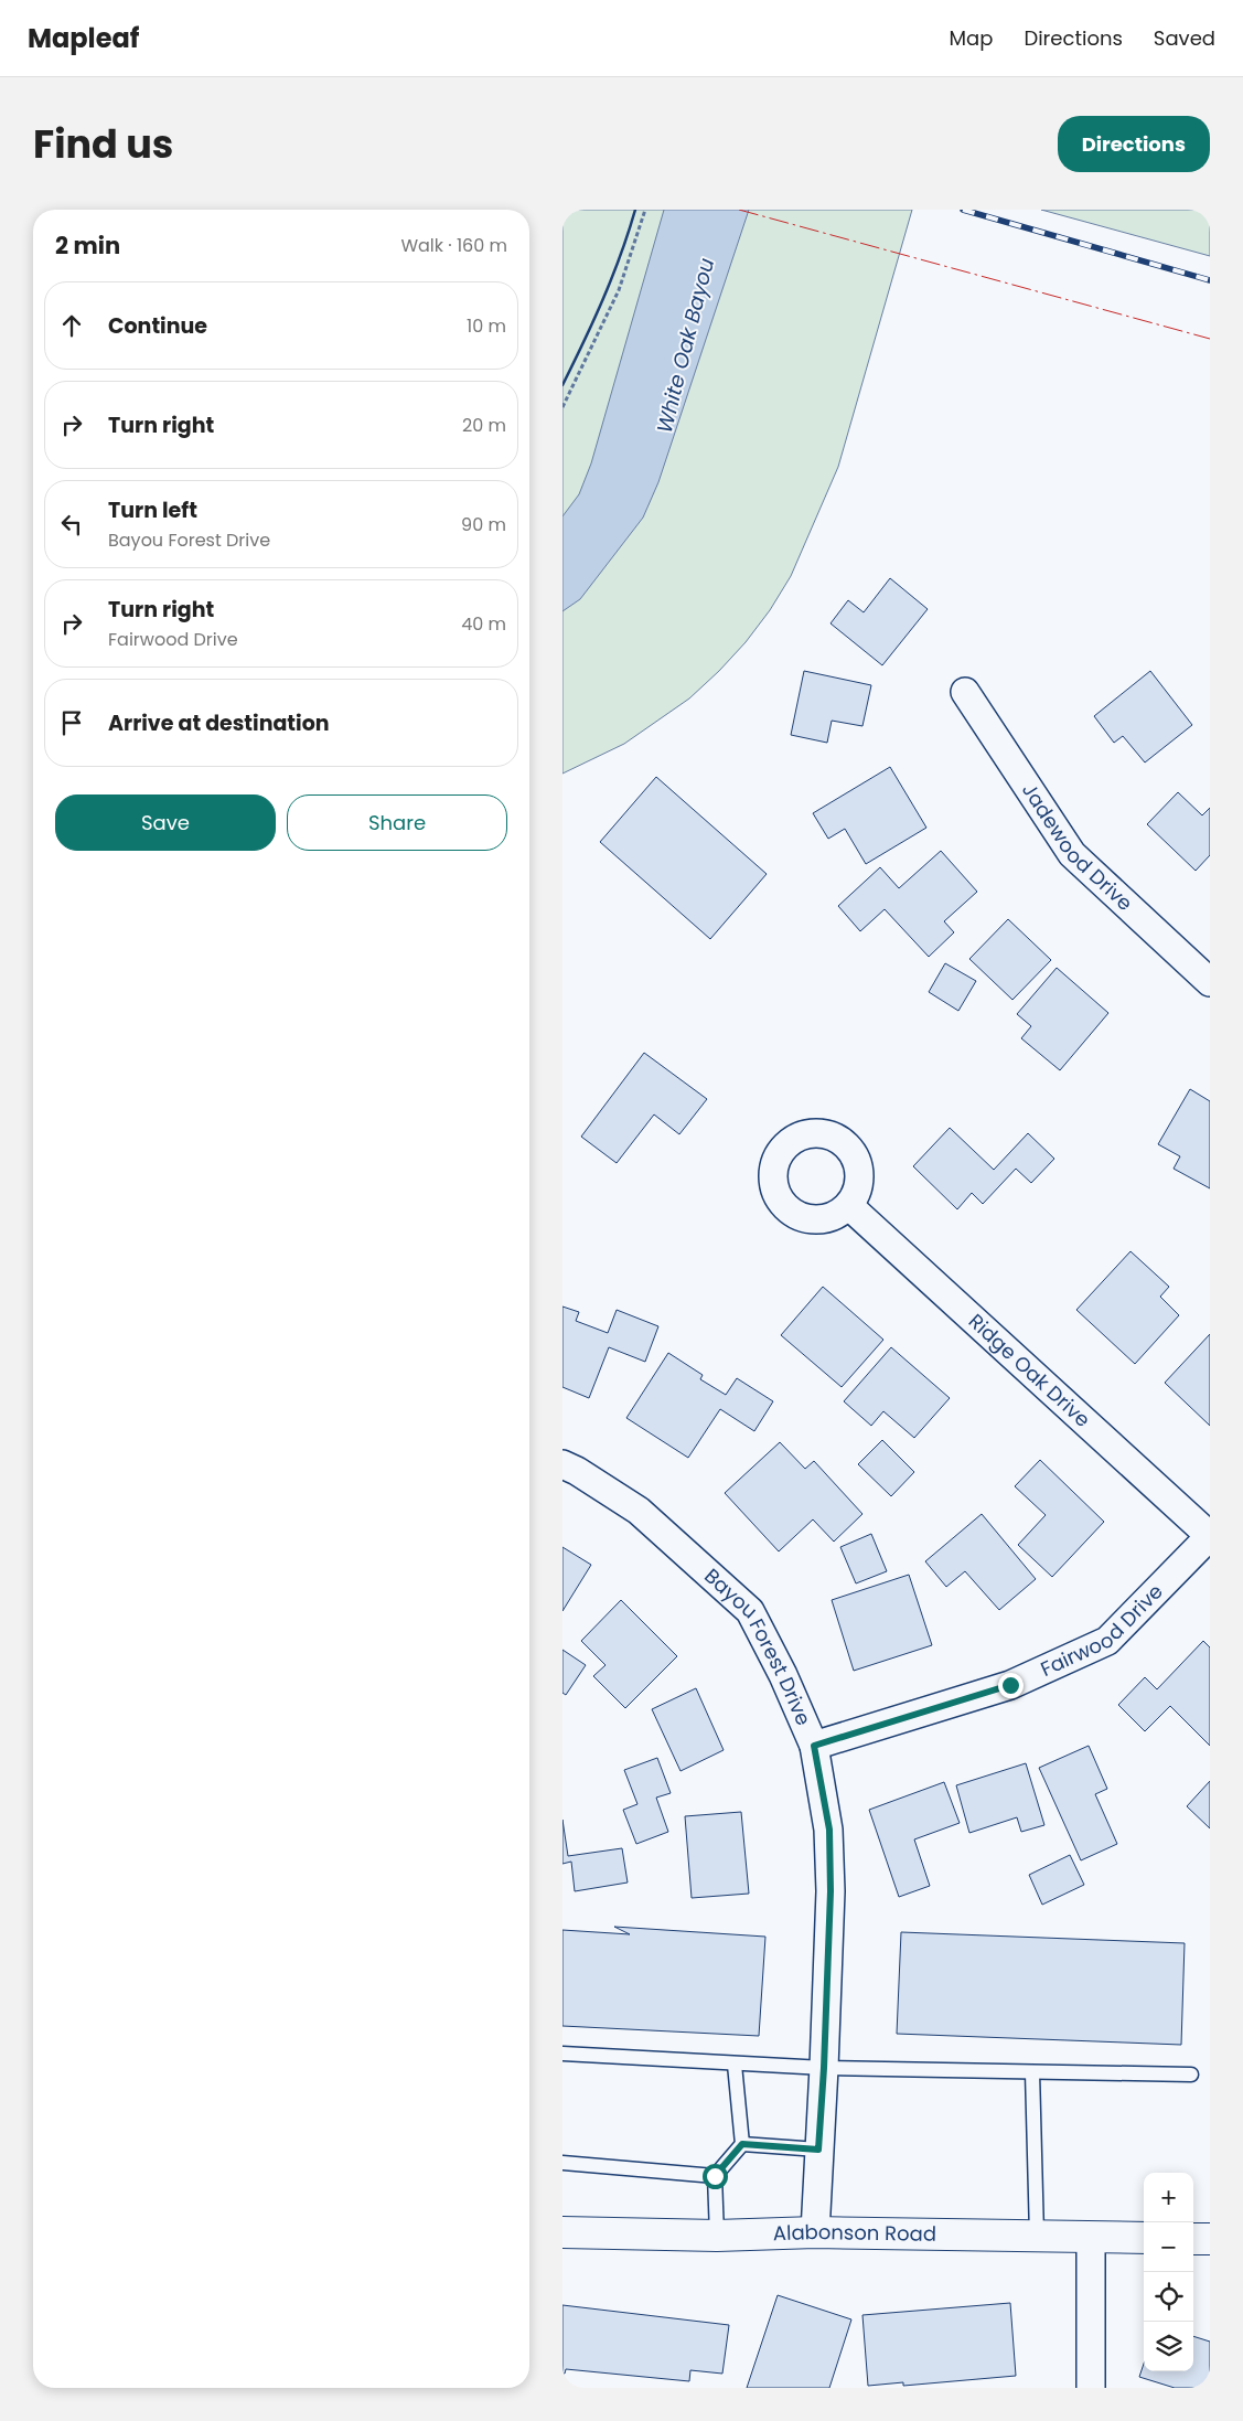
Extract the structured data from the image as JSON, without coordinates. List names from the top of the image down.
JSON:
{
  "streets": {
    "street": [
      "Jadewood Drive",
      "Ridge Oak Drive",
      "Fairwood Drive",
      "Bayou Forest Drive",
      "Alabonson Road"
    ]
  },
  "crossings": [
    ["Ridge Oak Drive", "Fairwood Drive"],
    ["Fairwood Drive", "Bayou Forest Drive"],
    ["Bayou Forest Drive", "Alabonson Road"]
  ],
  "water": ["White Oak Bayou"],
  "page": {
    "header": "Mapleaf",
    "nav": ["Map", "Directions", "Saved"],
    "title": "Find us",
    "buttons": [
      "Directions",
      ["Save", "Share"]
    ],
    "heading": ["2 min", "Walk · 160 m"],
    "list": [
      ["Continue", "10 m"],
      ["Turn right", "20 m"],
      ["Turn left", "Bayou Forest Drive", "90 m"],
      ["Turn right", "Fairwood Drive", "40 m"],
      "Arrive at destination"
    ],
    "map_buttons": ["+", "−"]
  }
}
